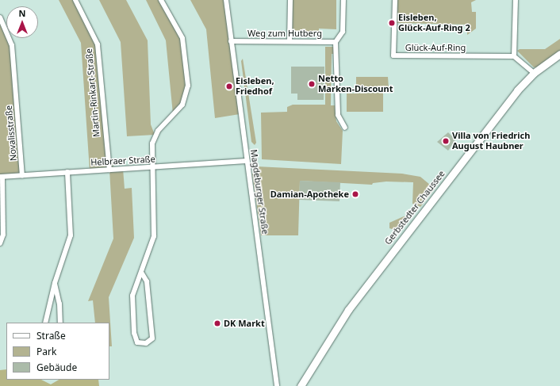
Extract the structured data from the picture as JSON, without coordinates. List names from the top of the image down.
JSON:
{
  "streets": {
    "main road": ["Gerbstedter Chaussee"],
    "street": [
      "Weg zum Hutberg",
      "Glück-Auf-Ring",
      "Martin-Rinkart-Straße",
      "Novalisstraße",
      "Helbraer Straße",
      "Magdeburger Straße"
    ]
  },
  "crossings": [
    ["Weg zum Hutberg", "Magdeburger Straße"],
    ["Martin-Rinkart-Straße", "Helbraer Straße"],
    ["Novalisstraße", "Helbraer Straße"],
    ["Helbraer Straße", "Magdeburger Straße"]
  ],
  "places": [
    "Eisleben, Glück-Auf-Ring 2",
    "Netto Marken-Discount",
    "Eisleben, Friedhof",
    "Villa von Friedrich August Haubner",
    "Damian-Apotheke",
    "DK Markt"
  ],
  "legend": ["Straße", "Park", "Gebäude"],
  "north": "top"
}
